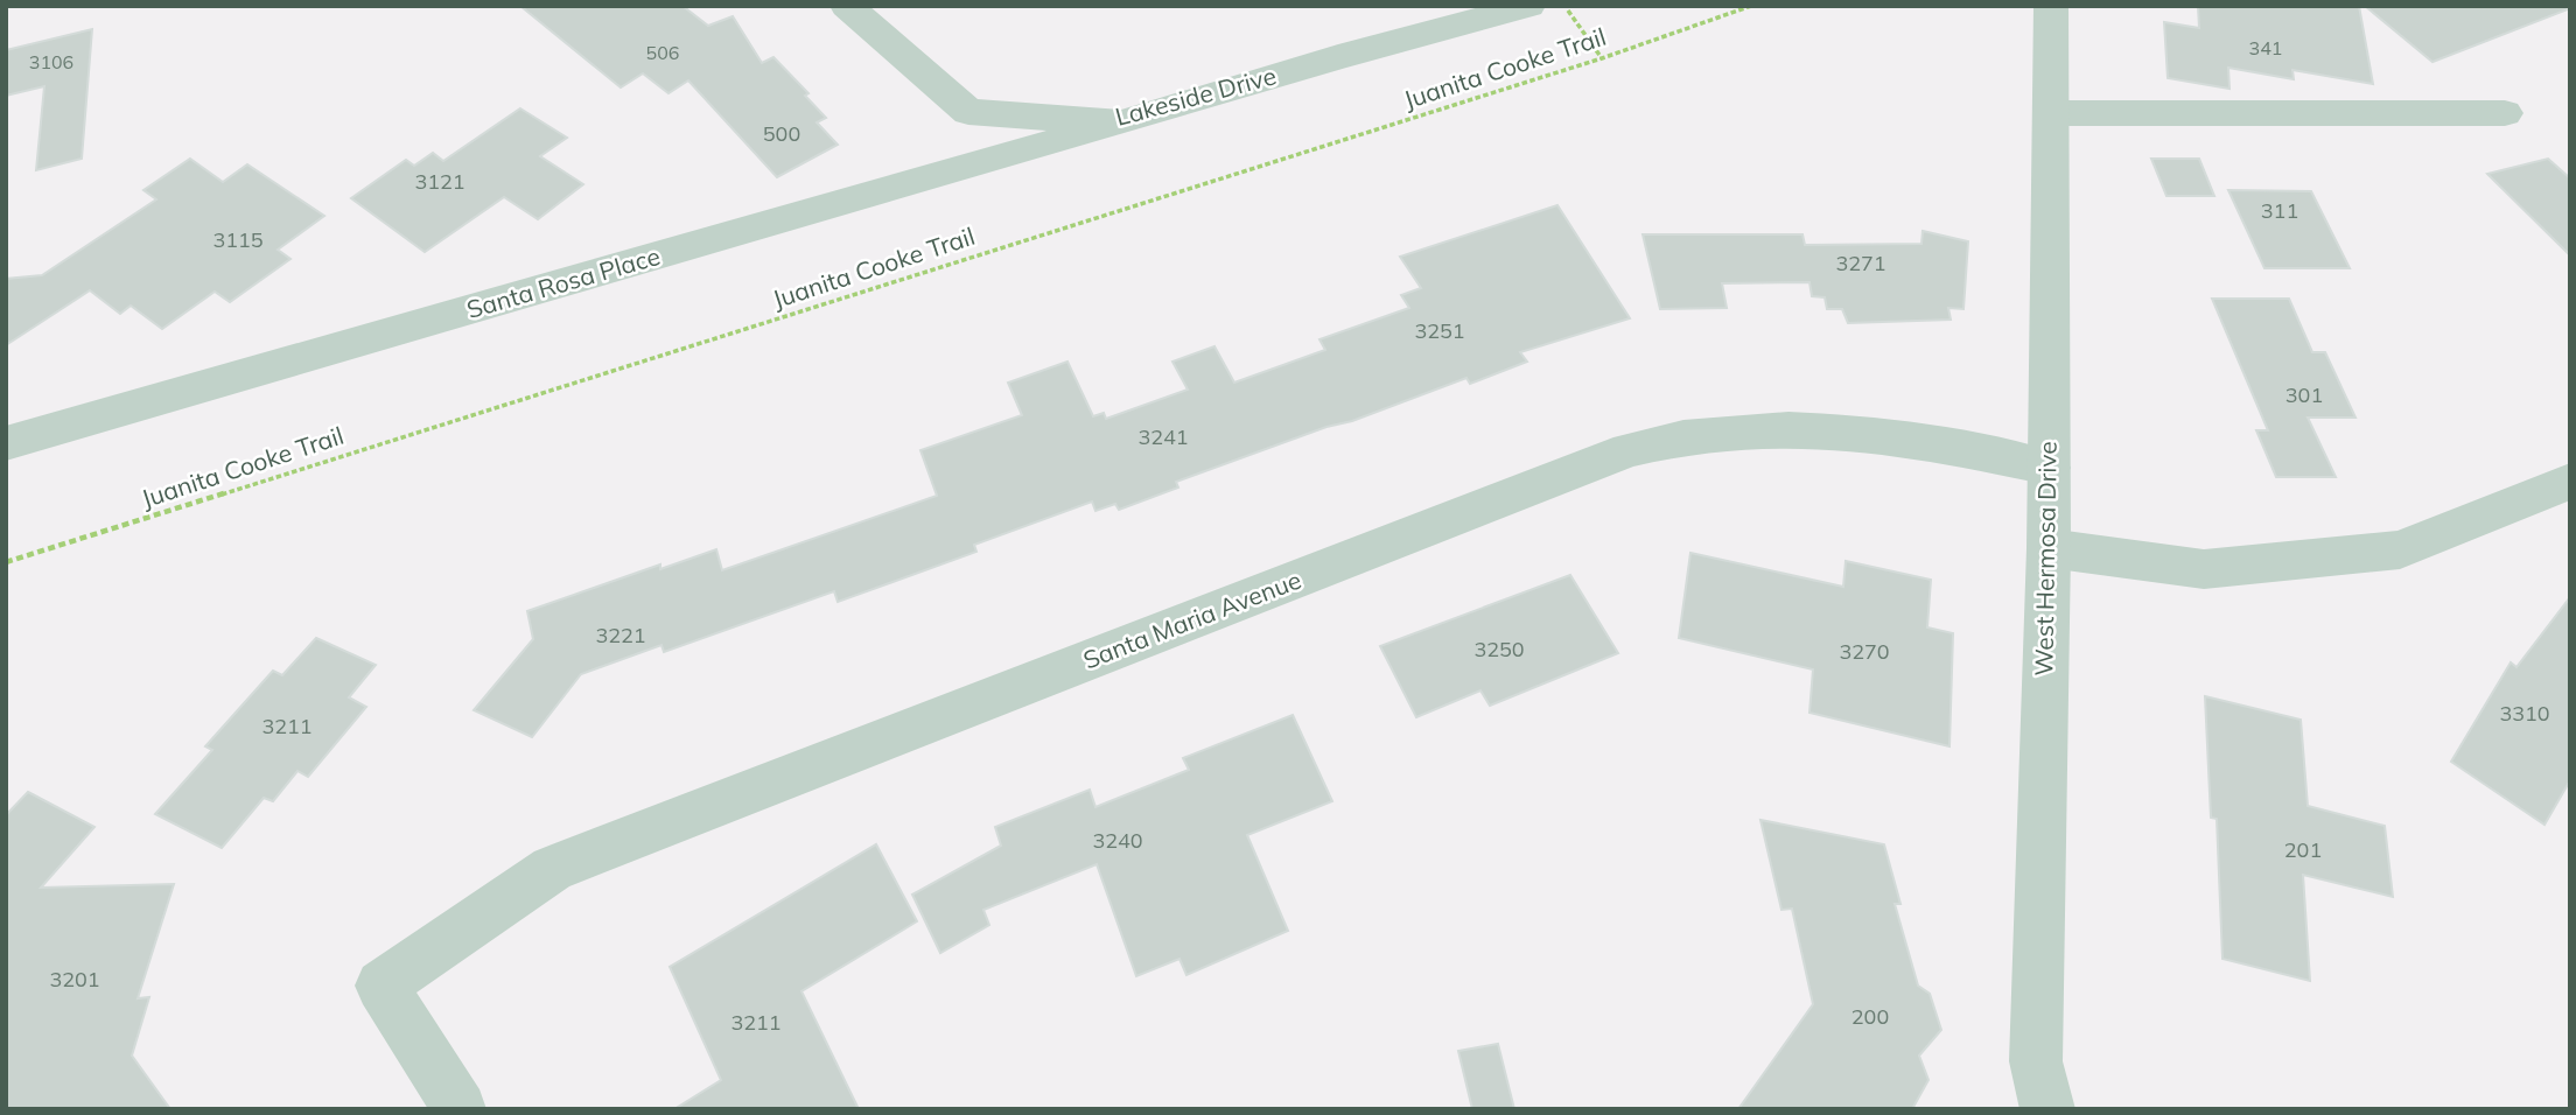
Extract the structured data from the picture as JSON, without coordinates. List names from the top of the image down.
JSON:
{
  "streets": {
    "street": [
      "Lakeside Drive",
      "Santa Rosa Place",
      "West Hermosa Drive",
      "Santa Maria Avenue"
    ],
    "path": ["Juanita Cooke Trail"]
  },
  "crossings": [
    ["Lakeside Drive", "Santa Rosa Place"],
    ["West Hermosa Drive", "Santa Maria Avenue"]
  ],
  "house_numbers": [
    "341",
    "506",
    "3106",
    "500",
    "3121",
    "311",
    "3115",
    "3271",
    "3251",
    "301",
    "3241",
    "3221",
    "3250",
    "3270",
    "3310",
    "3211",
    "3240",
    "201",
    "3201",
    "200",
    "3211"
  ]
}
